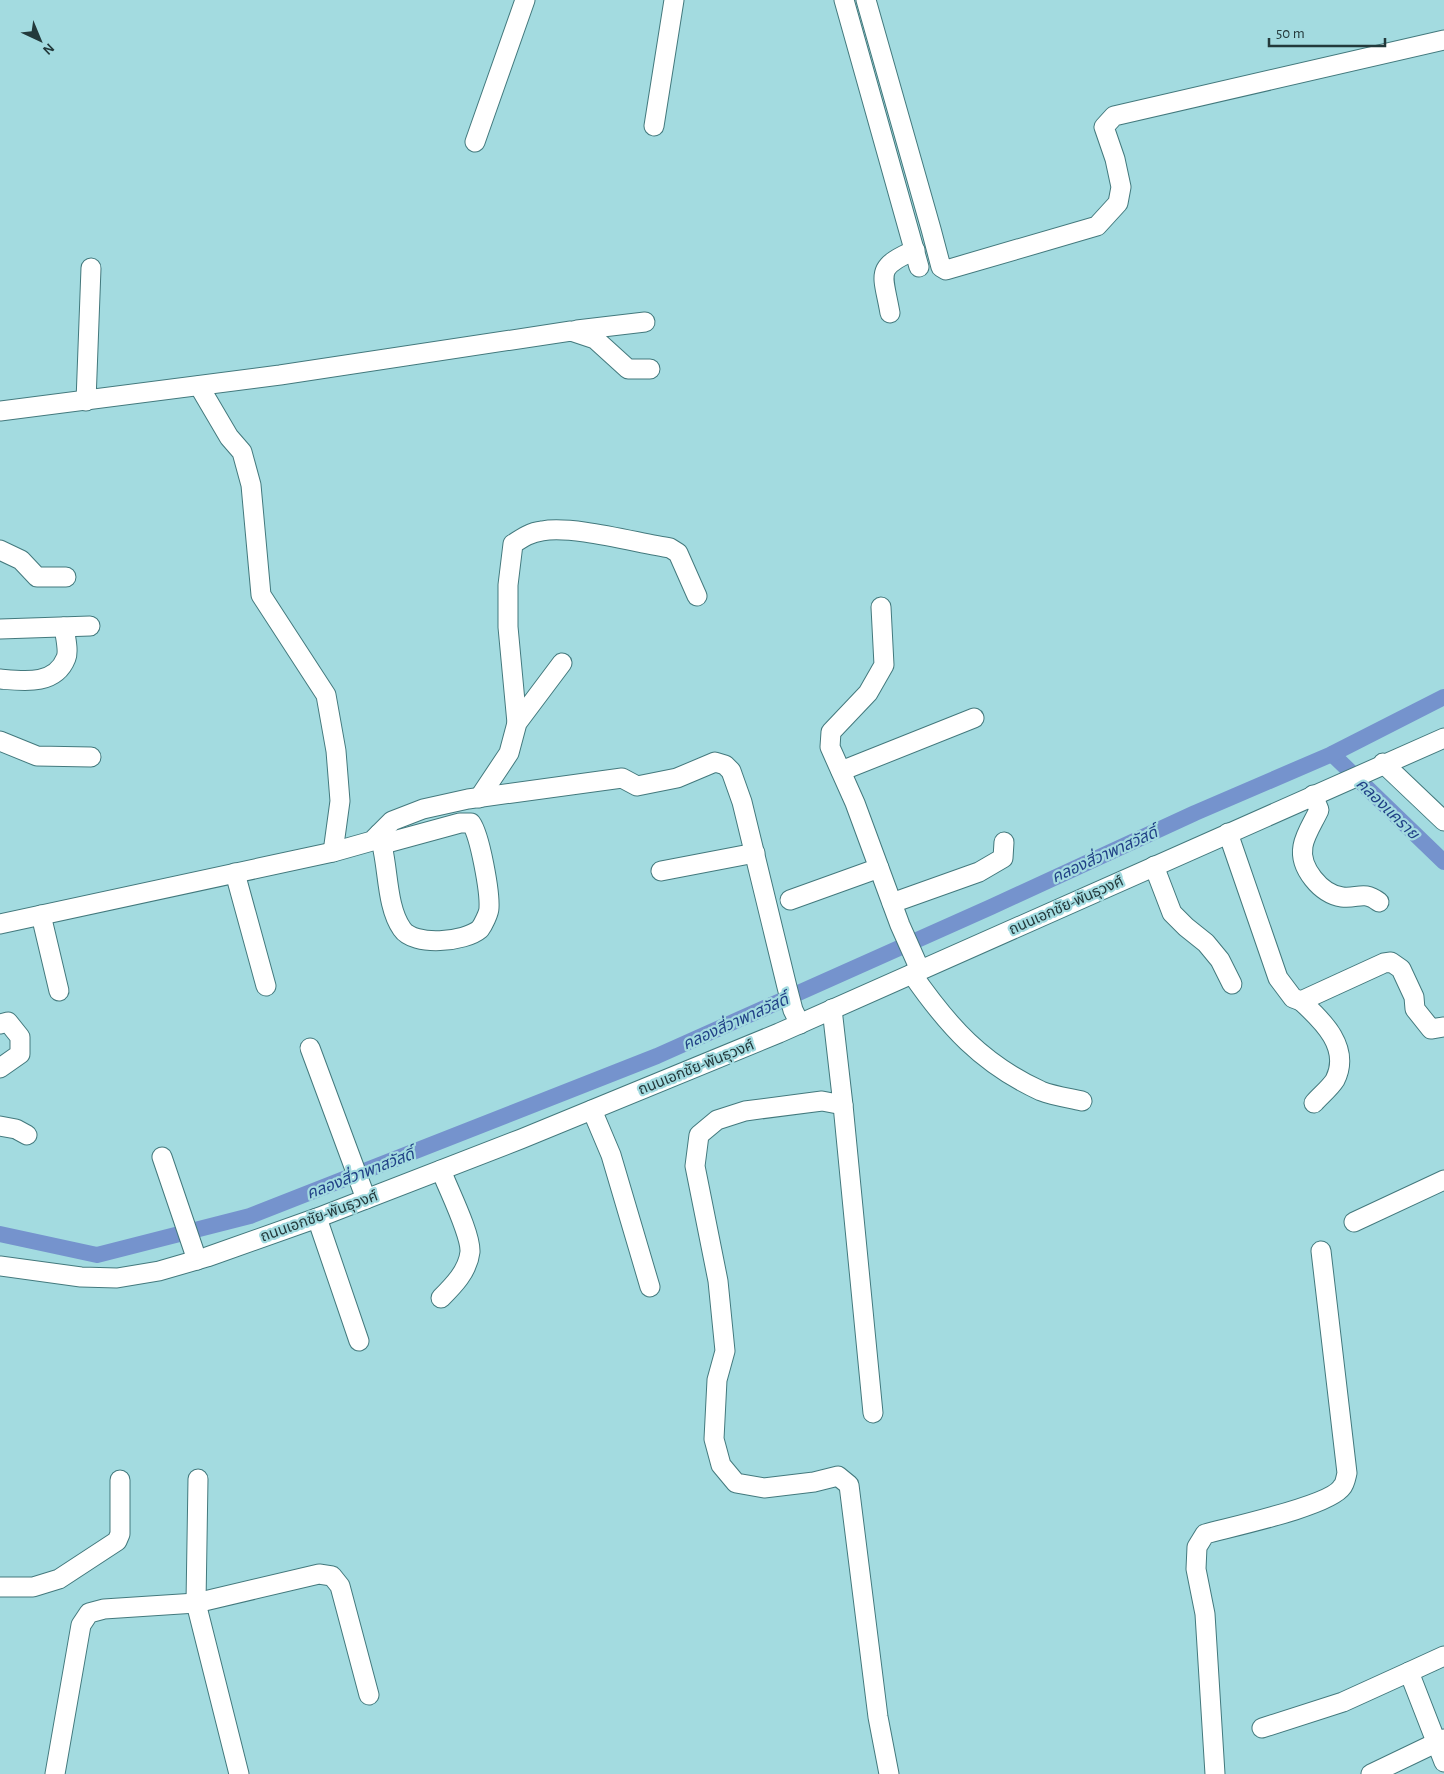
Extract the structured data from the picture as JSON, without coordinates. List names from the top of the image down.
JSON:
{
  "streets": {
    "street": ["ถนนเอกชัย-พันธุวงศ์"]
  },
  "water": ["คลองเเคราย", "คลองสี่วาพาสวัสดิ์"],
  "scale_bar": "50 m",
  "north": "bottom right"
}
